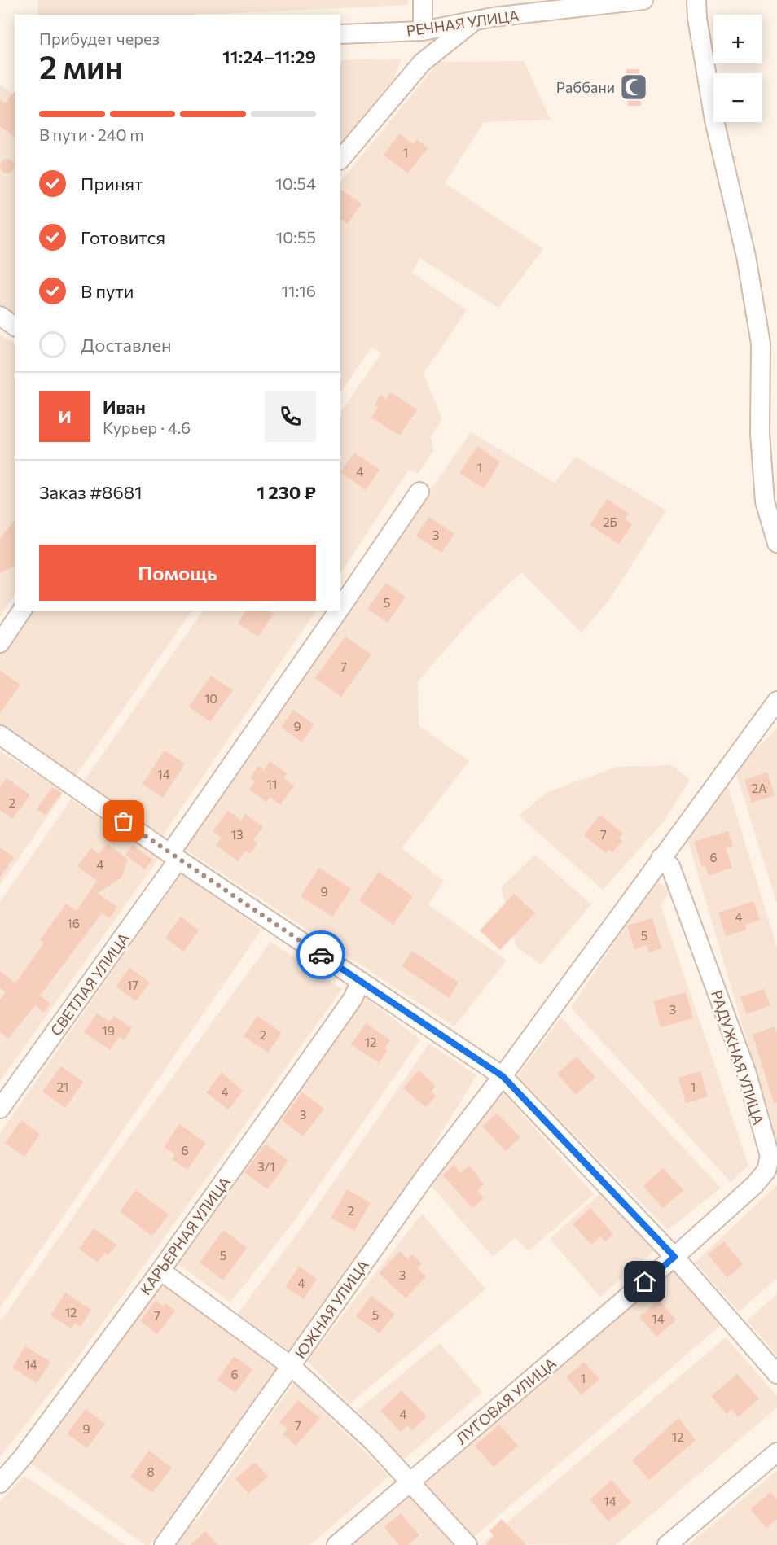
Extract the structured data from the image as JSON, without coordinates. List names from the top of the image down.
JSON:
{
  "streets": {
    "street": [
      "РЕЧНАЯ УЛИЦА",
      "СВЕТЛАЯ УЛИЦА",
      "РАДУЖНАЯ УЛИЦА",
      "КАРЬЕРНАЯ УЛИЦА",
      "ЮЖНАЯ УЛИЦА",
      "ЛУГОВАЯ УЛИЦА"
    ]
  },
  "crossings": [
    ["РАДУЖНАЯ УЛИЦА", "ЮЖНАЯ УЛИЦА"],
    ["РАДУЖНАЯ УЛИЦА", "ЛУГОВАЯ УЛИЦА"]
  ],
  "places": {
    "mosque": ["Раббани"]
  },
  "house_numbers": [
    "1",
    "1",
    "4",
    "2Б",
    "3",
    "5",
    "7",
    "10",
    "9",
    "14",
    "11",
    "2А",
    "2",
    "13",
    "7",
    "6",
    "4",
    "9",
    "4",
    "16",
    "5",
    "17",
    "3",
    "19",
    "2",
    "12",
    "21",
    "1",
    "4",
    "3",
    "6",
    "3/1",
    "2",
    "5",
    "3",
    "4",
    "12",
    "5",
    "7",
    "14",
    "14",
    "6",
    "1",
    "4",
    "7",
    "9",
    "12",
    "8",
    "14"
  ],
  "page": {
    "map_buttons": ["+", "−"],
    "heading": ["2 мин", "Прибудет через", "11:24–11:29"],
    "panel": [
      "Иван",
      "Курьер · 4.6",
      "Заказ #8681",
      "1 230 ₽"
    ],
    "bar": "В пути · 240 m",
    "list": [
      ["Принят", "10:54"],
      ["Готовится", "10:55"],
      ["В пути", "11:16"],
      "Доставлен"
    ],
    "round": "И",
    "buttons": "Помощь"
  }
}
